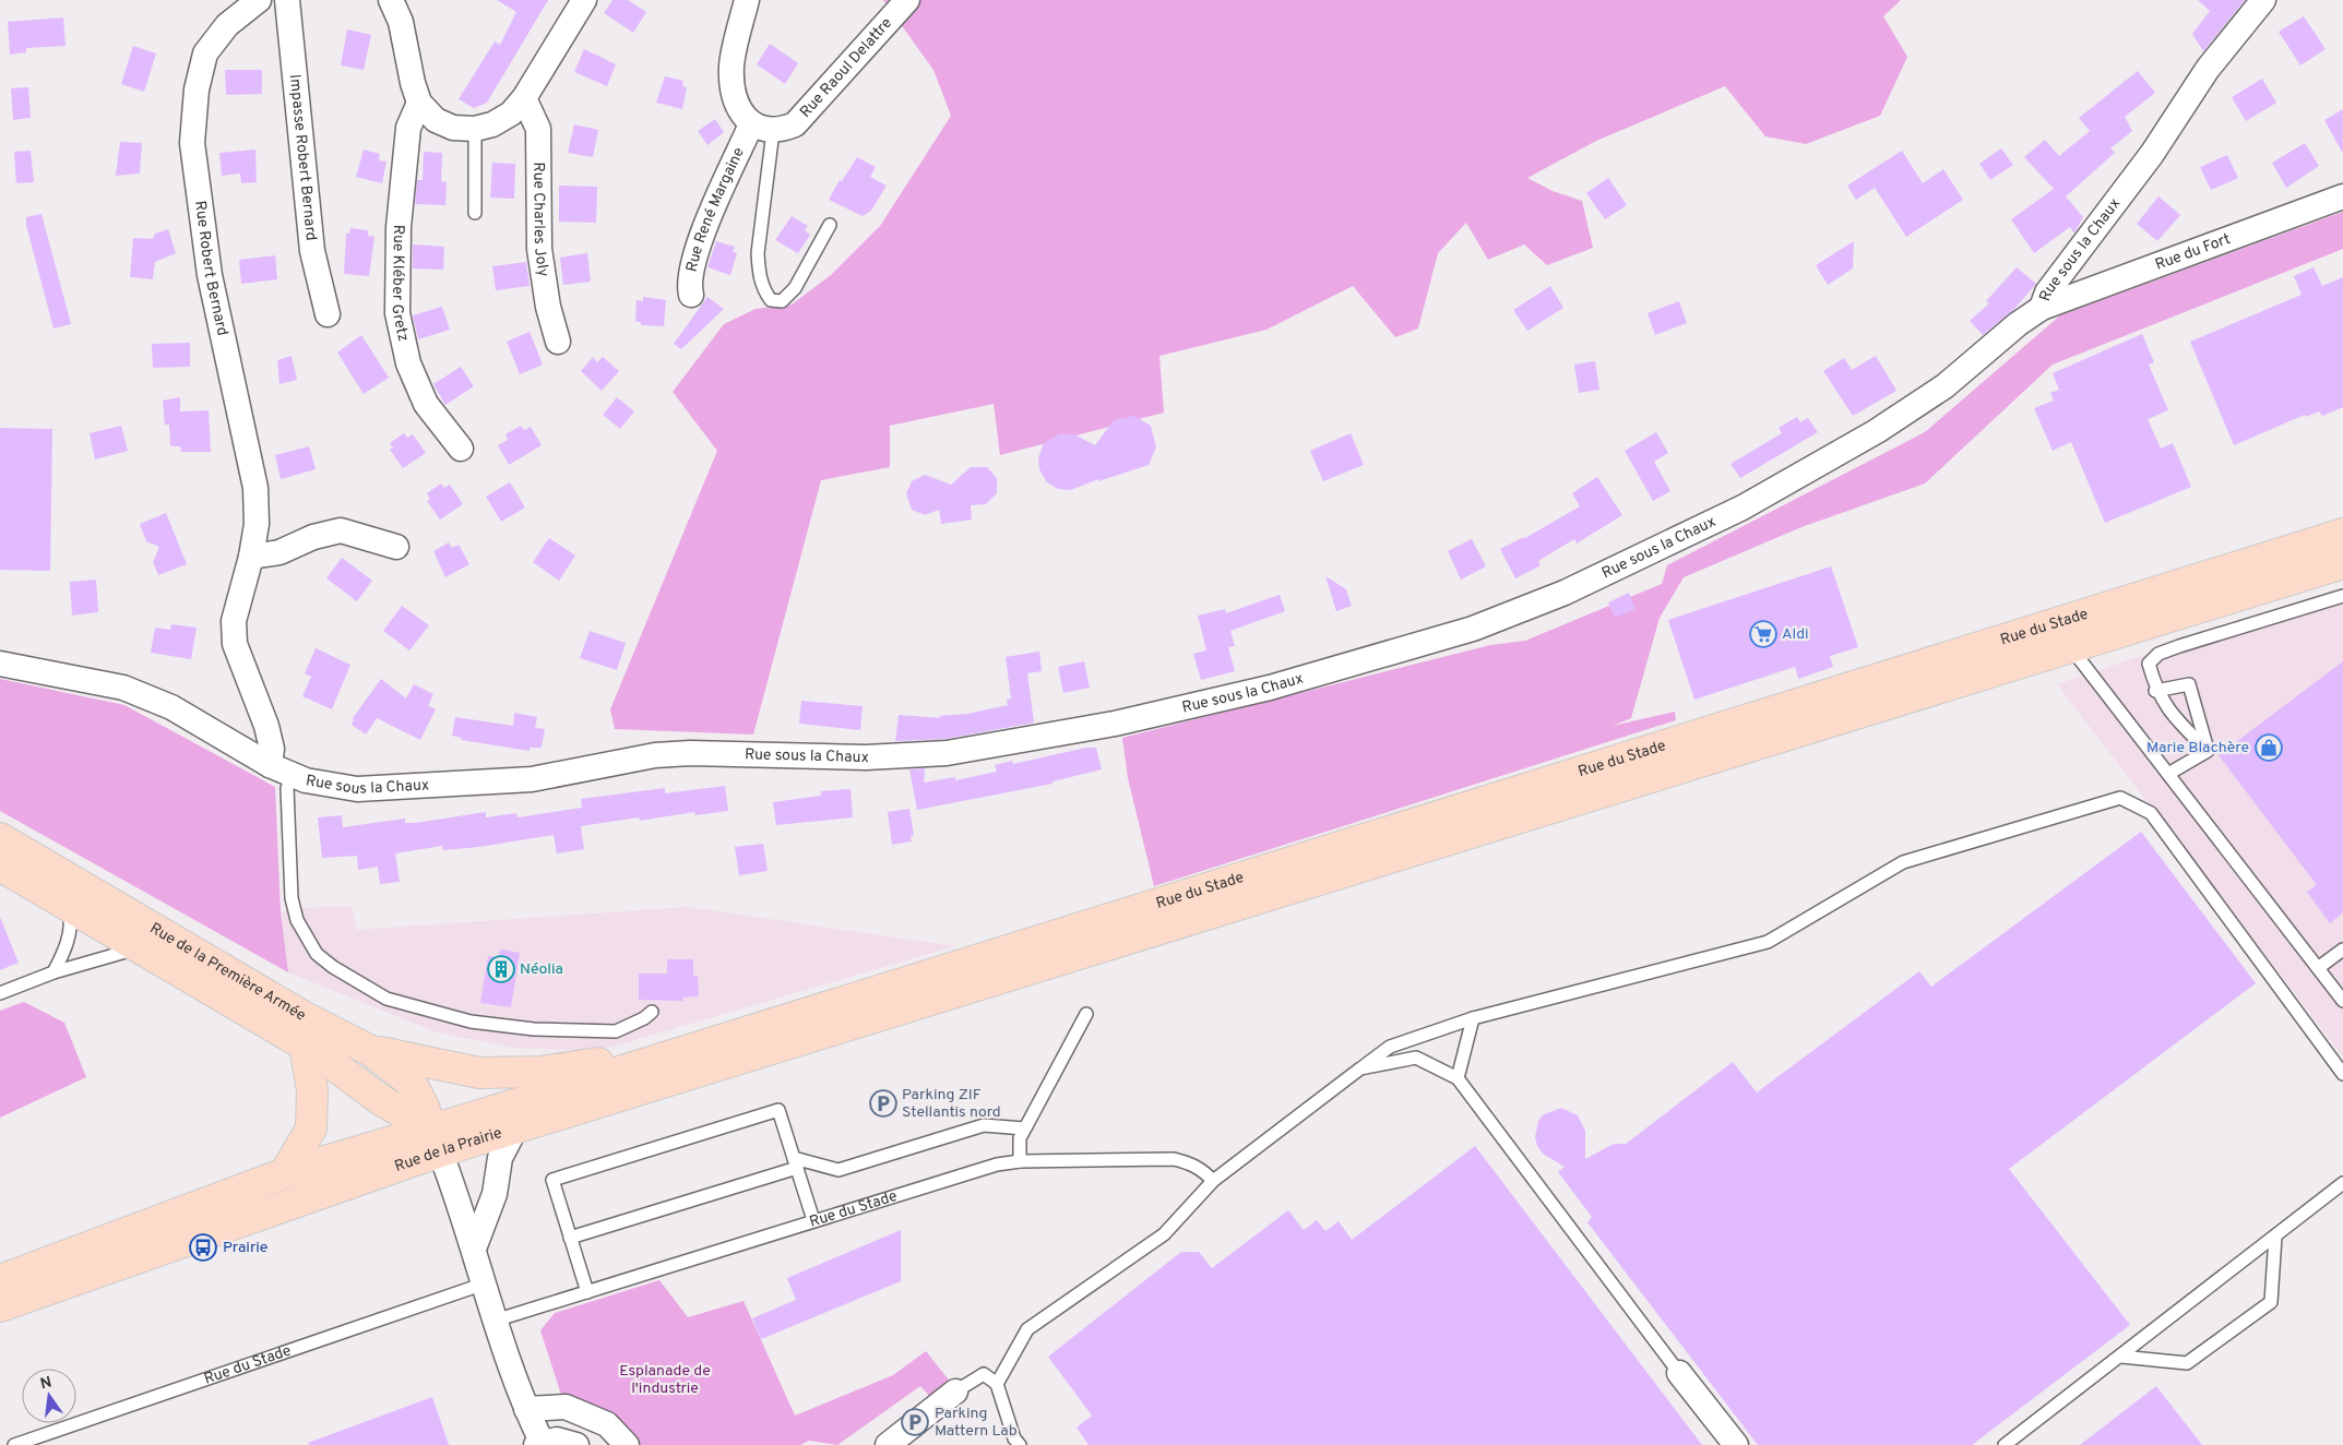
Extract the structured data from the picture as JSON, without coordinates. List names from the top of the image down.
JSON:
{
  "streets": {
    "main road": ["Rue du Stade", "Rue de la Première Armée", "Rue de la Prairie"],
    "street": [
      "Rue Raoul Delattre",
      "Impasse Robert Bernard",
      "Rue René Margaine",
      "Rue Charles Joly",
      "Rue sous la Chaux",
      "Rue du Fort",
      "Rue Robert Bernard",
      "Rue Kléber Gretz"
    ]
  },
  "crossings": [
    ["Rue Raoul Delattre", "Rue René Margaine"],
    ["Rue sous la Chaux", "Rue du Fort"],
    ["Rue sous la Chaux", "Rue Robert Bernard"],
    ["Rue du Stade", "Rue de la Prairie"],
    ["Rue de la Première Armée", "Rue de la Prairie"]
  ],
  "parks": ["Esplanade de l'industrie"],
  "places": {
    "supermarket": ["Aldi"],
    "shop": ["Marie Blachère"],
    "building": ["Néolia"],
    "parking": ["Parking ZIF Stellantis nord", "Parking Mattern Lab"],
    "bus stop": ["Prairie"]
  },
  "north": "top"
}
